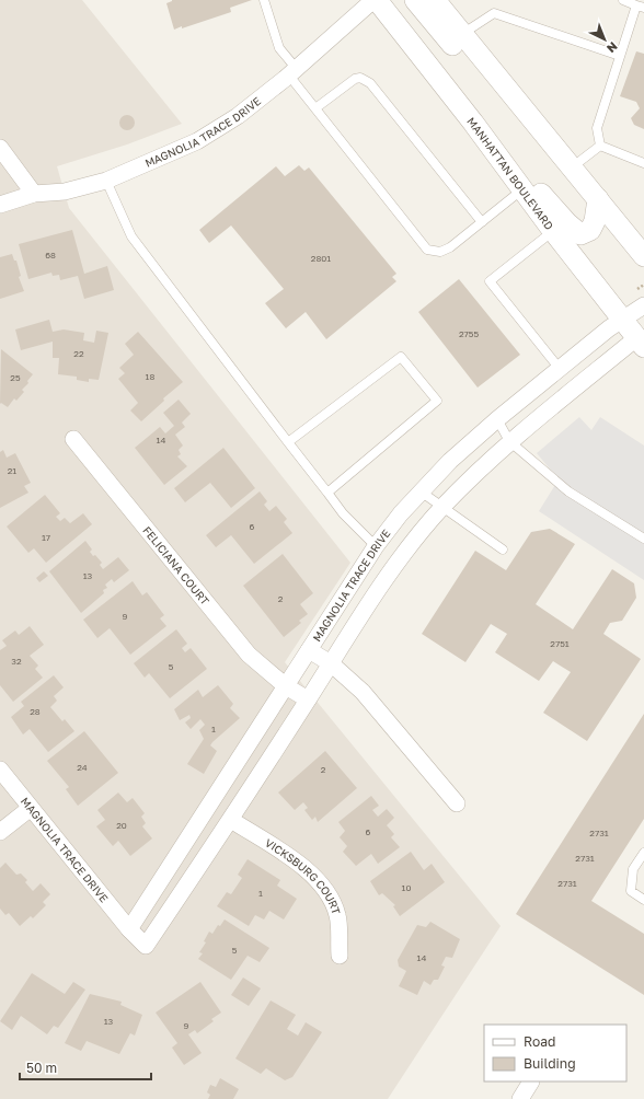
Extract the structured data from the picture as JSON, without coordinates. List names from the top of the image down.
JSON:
{
  "streets": {
    "street": [
      "MAGNOLIA TRACE DRIVE",
      "MANHATTAN BOULEVARD",
      "FELICIANA COURT",
      "VICKSBURG COURT"
    ]
  },
  "crossings": [
    ["MAGNOLIA TRACE DRIVE", "MANHATTAN BOULEVARD"],
    ["MAGNOLIA TRACE DRIVE", "FELICIANA COURT"],
    ["MAGNOLIA TRACE DRIVE", "VICKSBURG COURT"]
  ],
  "house_numbers": [
    "68",
    "2801",
    "2755",
    "22",
    "18",
    "25",
    "14",
    "21",
    "6",
    "17",
    "13",
    "2",
    "9",
    "2751",
    "32",
    "5",
    "28",
    "1",
    "24",
    "2",
    "20",
    "6",
    "2731",
    "2731",
    "2731",
    "10",
    "1",
    "5",
    "14",
    "13",
    "9"
  ],
  "legend": ["Road", "Building"],
  "scale_bar": "50 m",
  "north": "bottom right"
}
